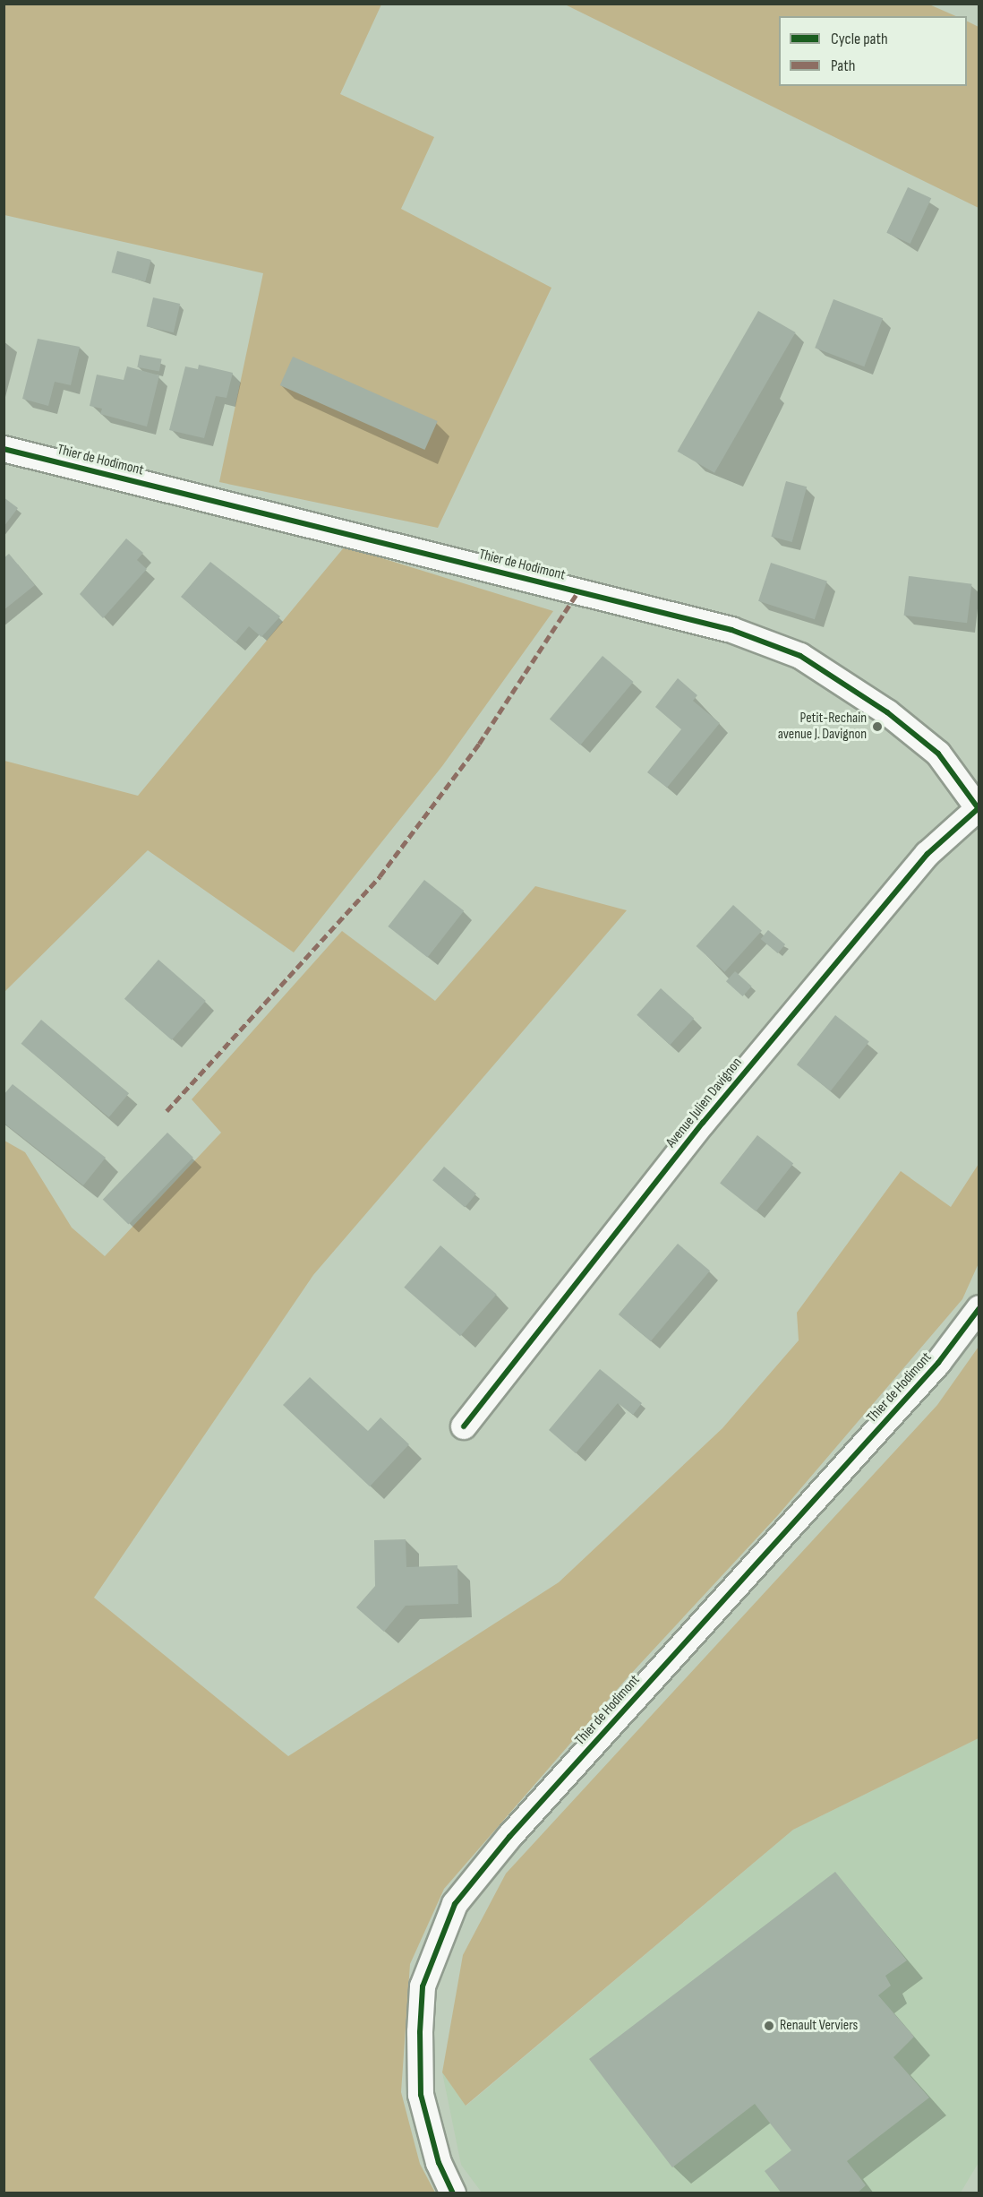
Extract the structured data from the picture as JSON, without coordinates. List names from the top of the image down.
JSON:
{
  "streets": {
    "street": ["Thier de Hodimont", "Avenue Julien Davignon"]
  },
  "crossings": [
    ["Thier de Hodimont", "Avenue Julien Davignon"]
  ],
  "places": ["Petit-Rechain avenue J. Davignon", "Renault Verviers"],
  "legend": ["Cycle path", "Path"]
}
